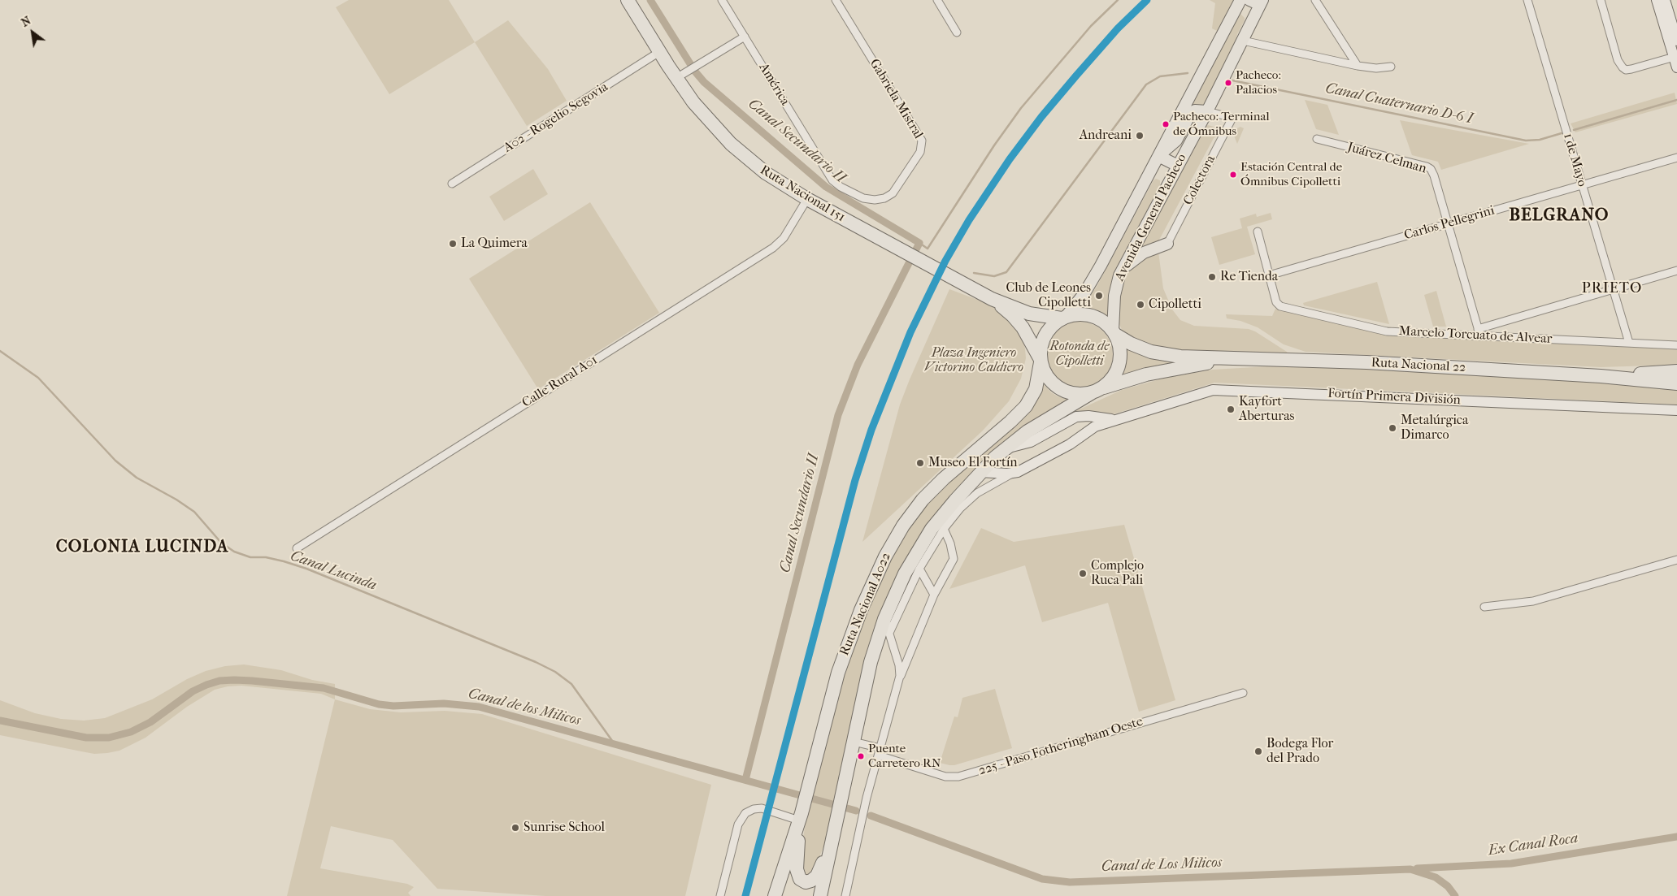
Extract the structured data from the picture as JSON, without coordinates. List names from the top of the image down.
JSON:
{
  "streets": {
    "highway": ["Ruta Nacional 151", "Ruta Nacional 22", "Ruta Nacional A022"],
    "main road": ["Avenida General Pacheco"],
    "street": [
      "América",
      "Gabriela Mistral",
      "A02 - Rogelio Segovia",
      "Juárez Celman",
      "1 de Mayo",
      "Colectora",
      "Carlos Pellegrini",
      "Marcelo Torcuato de Alvear",
      "Calle Rural A01",
      "Fortín Primera División",
      "225 - Paso Fotheringham Oeste"
    ]
  },
  "crossings": [
    ["América", "Gabriela Mistral"],
    ["A02 - Rogelio Segovia", "Ruta Nacional 151"],
    ["Juárez Celman", "Carlos Pellegrini"],
    ["Juárez Celman", "Marcelo Torcuato de Alvear"],
    ["1 de Mayo", "Carlos Pellegrini"],
    ["1 de Mayo", "Marcelo Torcuato de Alvear"],
    ["Colectora", "Avenida General Pacheco"],
    ["Ruta Nacional 151", "Avenida General Pacheco"],
    ["Ruta Nacional 151", "Ruta Nacional 22"],
    ["Ruta Nacional 151", "Calle Rural A01"],
    ["Ruta Nacional 151", "Ruta Nacional A022"],
    ["Avenida General Pacheco", "Ruta Nacional 22"],
    ["Avenida General Pacheco", "Ruta Nacional A022"],
    ["Carlos Pellegrini", "Marcelo Torcuato de Alvear"],
    ["Ruta Nacional 22", "Ruta Nacional A022"],
    ["Fortín Primera División", "Ruta Nacional A022"],
    ["Ruta Nacional A022", "225 - Paso Fotheringham Oeste"]
  ],
  "districts": ["BELGRANO", "PRIETO", "COLONIA LUCINDA"],
  "water": [
    "Canal Cuaternario D-6 I",
    "Canal Secundario II",
    "Canal Lucinda",
    "Canal de los Milicos",
    "Ex Canal Roca",
    "Canal de Los Milicos"
  ],
  "parks": ["Rotonda de Cipolletti", "Plaza Ingeniero Victorino Caldiero"],
  "places": [
    "Pacheco: Palacios",
    "Pacheco: Terminal de Ómnibus",
    "Andreani",
    "Estación Central de Ómnibus Cipolletti",
    "La Quimera",
    "Re Tienda",
    "Club de Leones Cipolletti",
    "Cipolletti",
    "Kayfort Aberturas",
    "Metalúrgica Dimarco",
    "Museo El Fortín",
    "Complejo Ruca Pali",
    "Bodega Flor del Prado",
    "Puente Carretero RN",
    "Sunrise School"
  ],
  "north": "top left"
}
